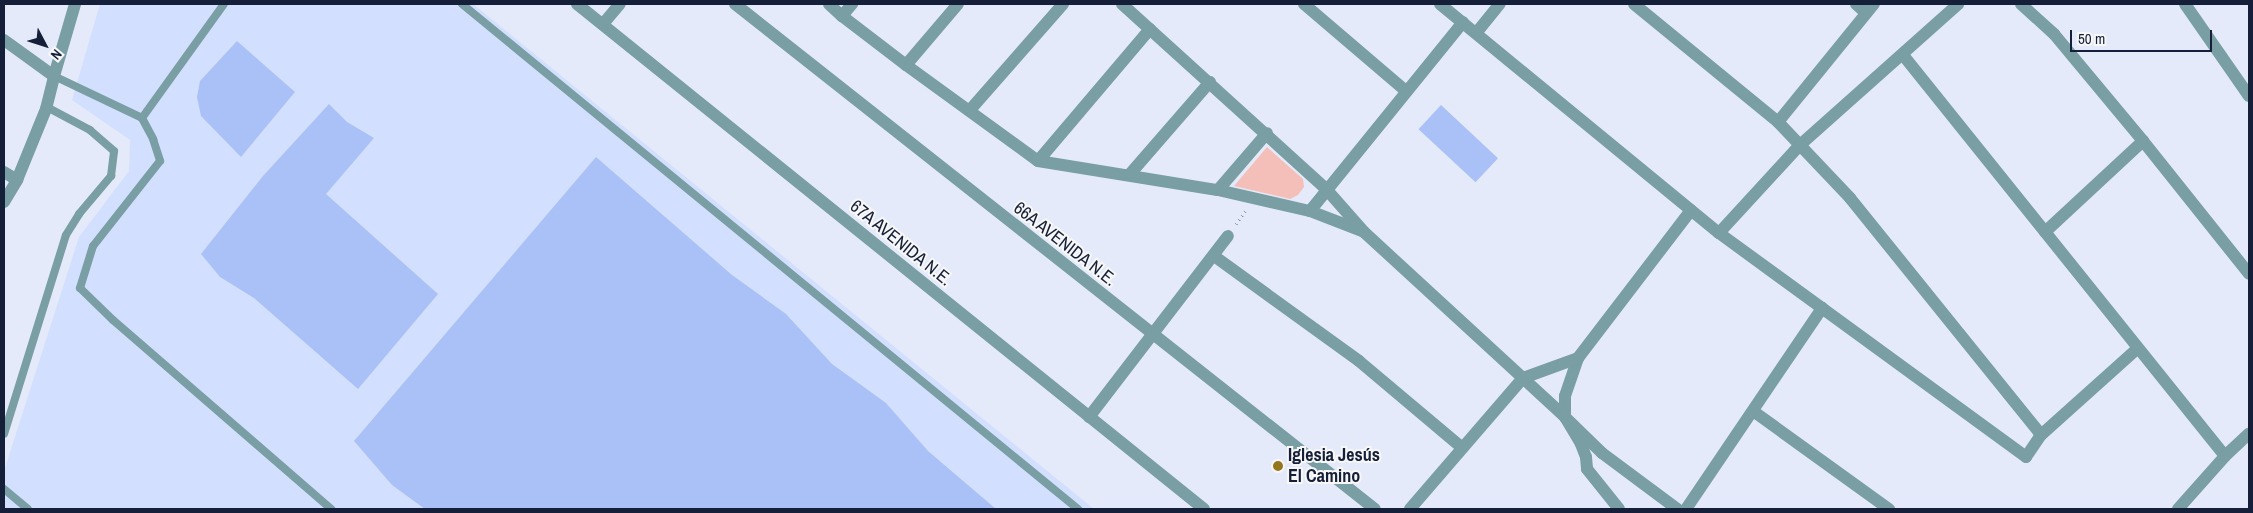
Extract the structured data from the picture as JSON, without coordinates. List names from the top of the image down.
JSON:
{
  "streets": {
    "street": ["67A AVENIDA N.E.", "66A AVENIDA N.E."]
  },
  "places": ["Iglesia Jesús El Camino"],
  "scale_bar": "50 m",
  "north": "bottom right"
}
